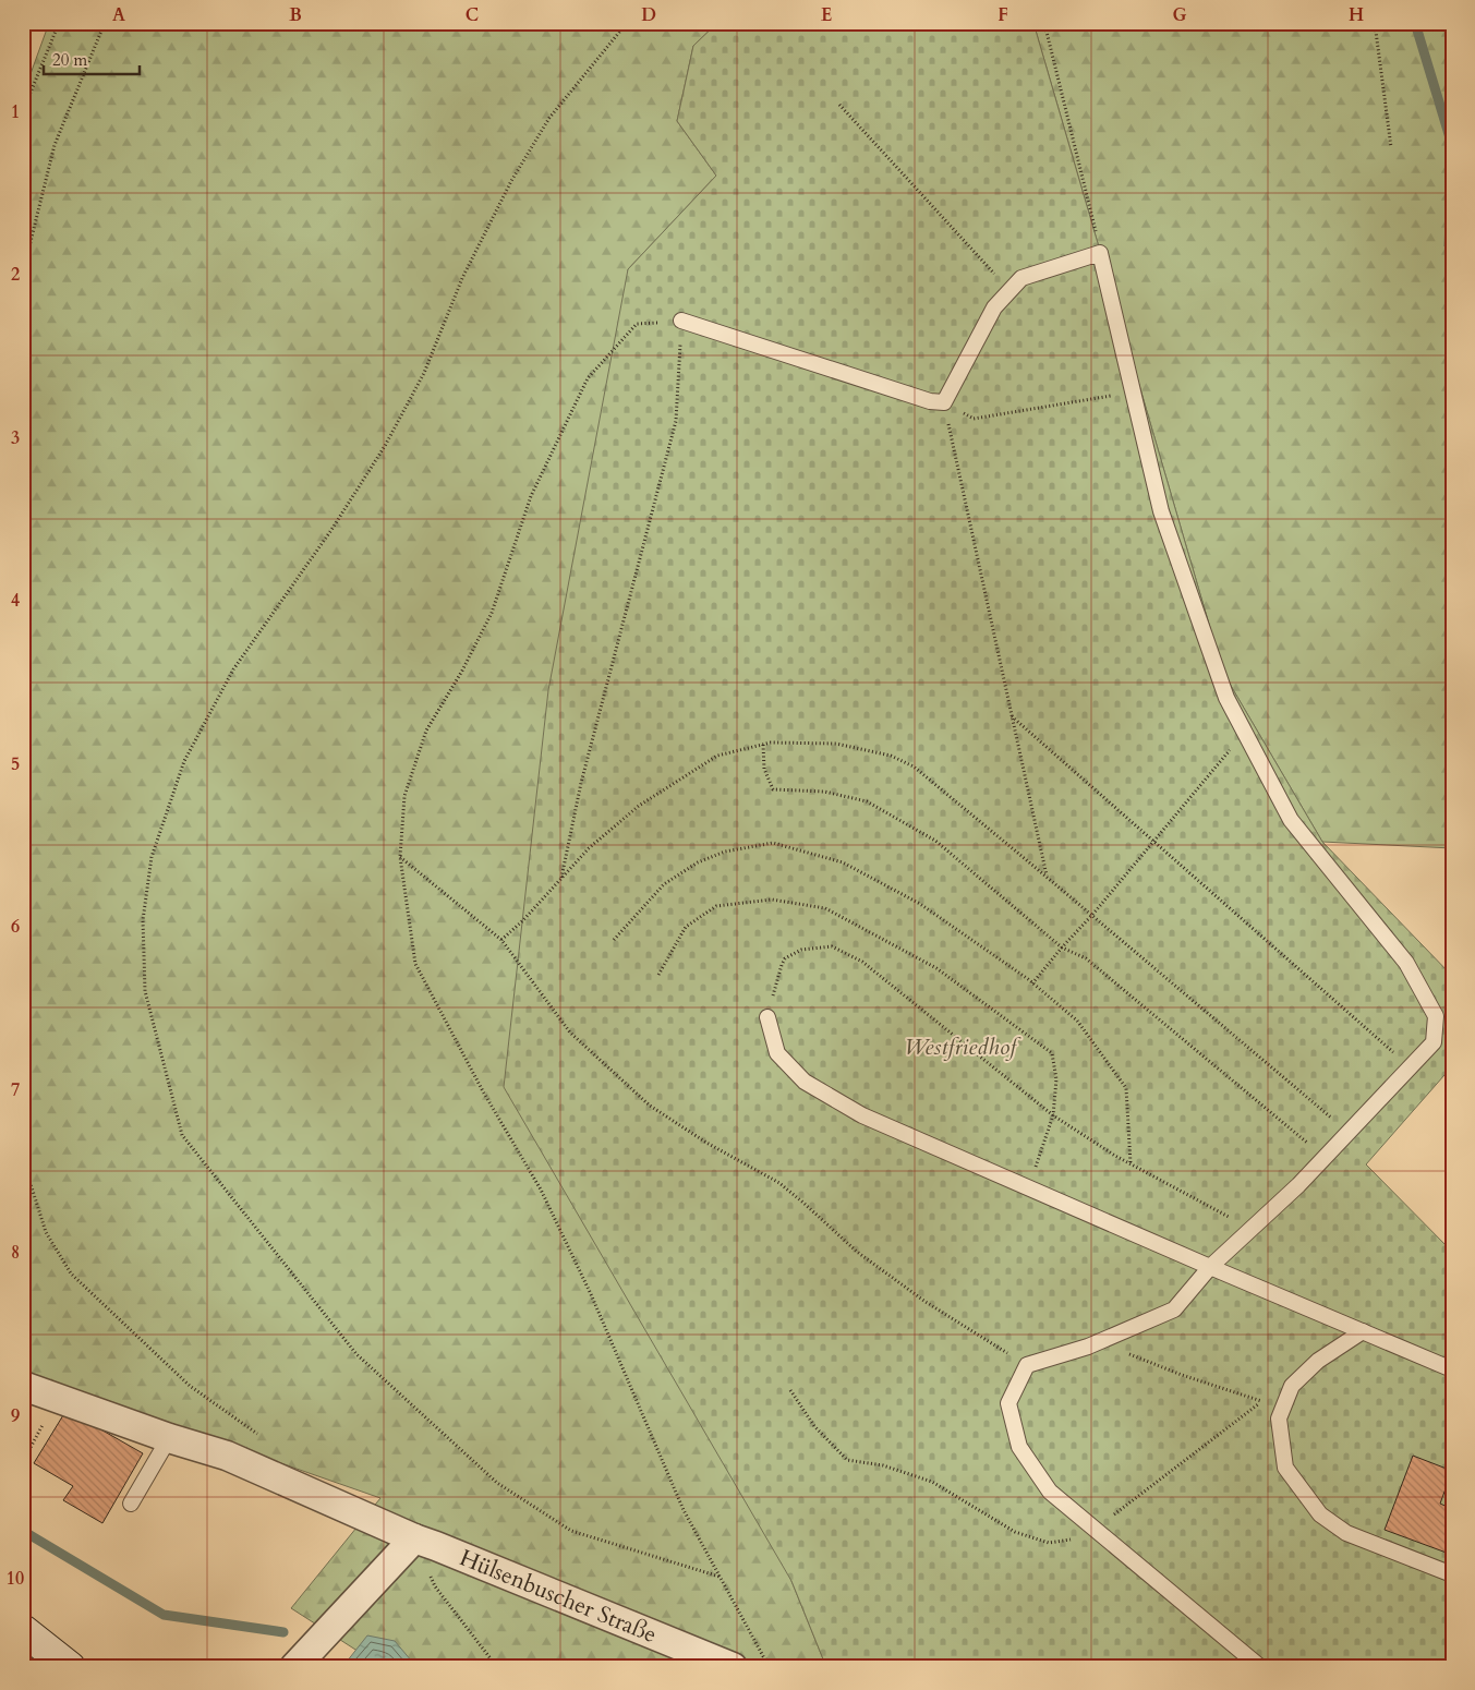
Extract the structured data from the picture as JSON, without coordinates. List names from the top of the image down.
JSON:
{
  "streets": {
    "street": ["Hülsenbuscher Straße"]
  },
  "parks": ["Westfriedhof"],
  "scale_bar": "20 m",
  "grid": {
    "columns": [
      "A",
      "B",
      "C",
      "D",
      "E",
      "F",
      "G",
      "H"
    ],
    "rows": [
      "1",
      "2",
      "3",
      "4",
      "5",
      "6",
      "7",
      "8",
      "9",
      "10"
    ]
  }
}
